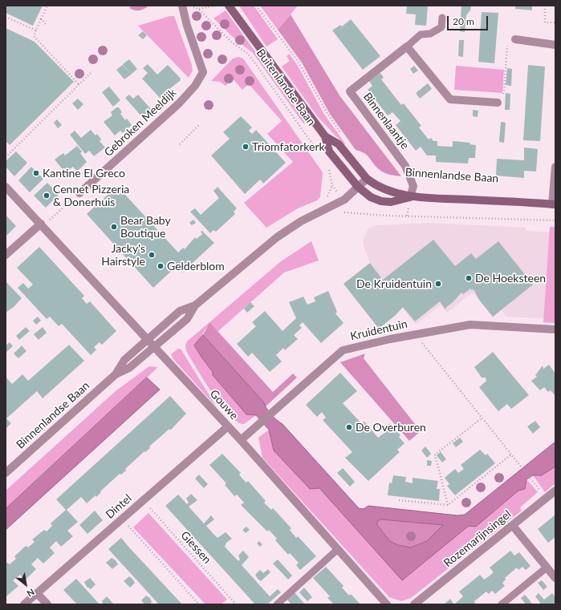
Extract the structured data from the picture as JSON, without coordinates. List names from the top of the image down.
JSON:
{
  "streets": {
    "street": [
      "Buitenlandse Baan",
      "Binnenlaantje",
      "Gebroken Meeldijk",
      "Binnenlandse Baan",
      "Kruidentuin",
      "Gouwe",
      "Dintel",
      "Rozemarijnsingel"
    ],
    "path": ["Giessen"]
  },
  "crossings": [
    ["Buitenlandse Baan", "Binnenlandse Baan"],
    ["Binnenlaantje", "Binnenlandse Baan"],
    ["Binnenlandse Baan", "Gouwe"],
    ["Kruidentuin", "Gouwe"],
    ["Gouwe", "Dintel"],
    ["Dintel", "Giessen"]
  ],
  "places": [
    "Triomfatorkerk",
    "Kantine El Greco",
    "Cennet Pizzeria & Donerhuis",
    "Bear Baby Boutique",
    "Jacky's Hairstyle",
    "Gelderblom",
    "De Hoeksteen",
    "De Kruidentuin",
    "De Overburen"
  ],
  "scale_bar": "20 m",
  "north": "bottom right"
}
